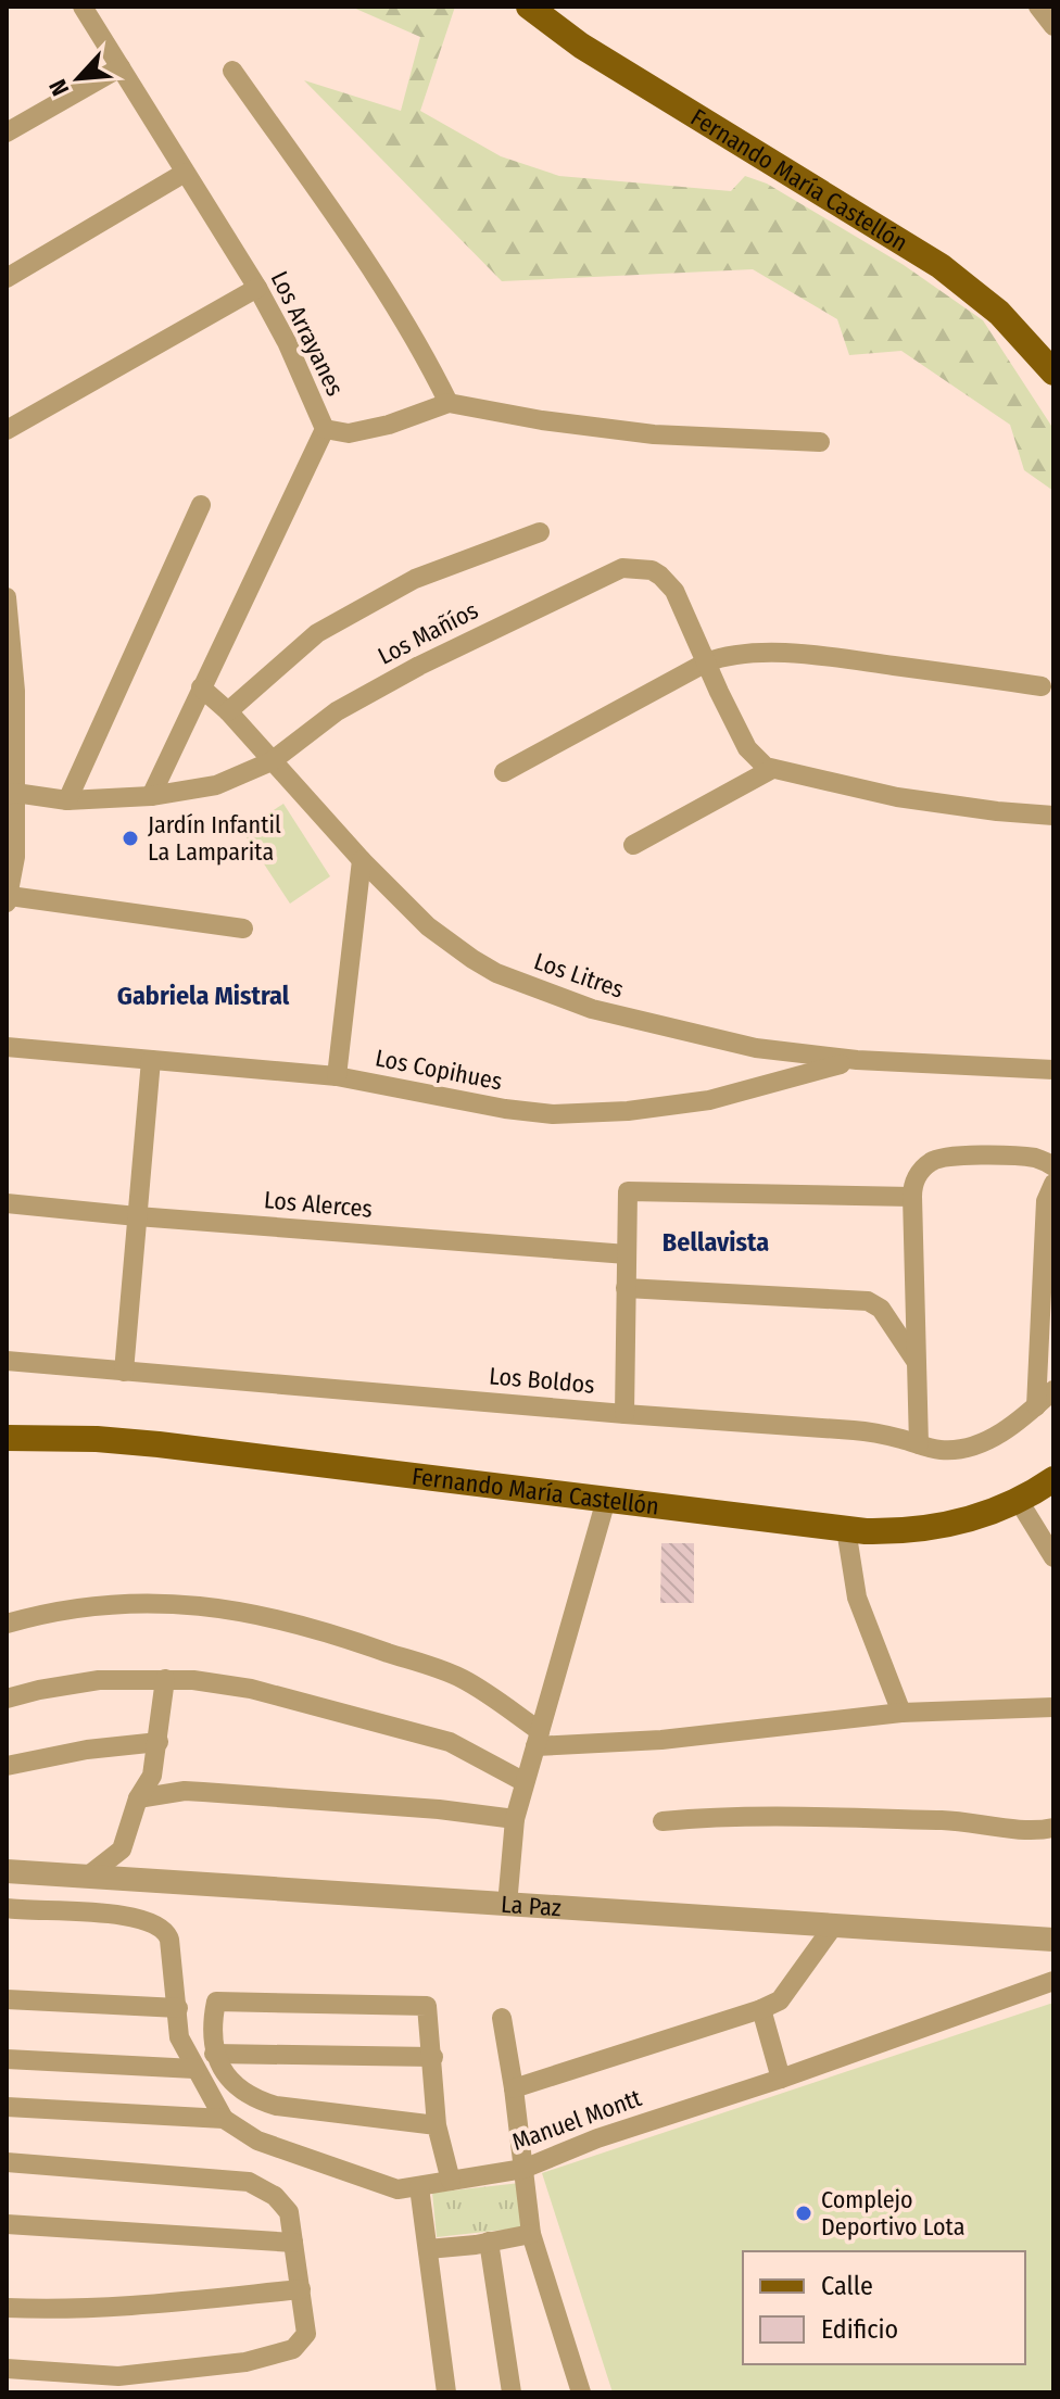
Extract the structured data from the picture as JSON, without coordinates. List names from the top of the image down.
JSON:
{
  "streets": {
    "main road": ["Fernando María Castellón"],
    "street": [
      "Los Arrayanes",
      "Los Mañíos",
      "Los Litres",
      "Los Copihues",
      "Los Alerces",
      "Los Boldos",
      "La Paz",
      "Manuel Montt"
    ]
  },
  "crossings": [
    ["Los Arrayanes", "Los Mañíos"],
    ["Los Arrayanes", "Los Litres"],
    ["Los Mañíos", "Los Litres"],
    ["Los Litres", "Los Copihues"]
  ],
  "districts": ["Gabriela Mistral", "Bellavista"],
  "places": ["Jardín Infantil La Lamparita", "Complejo Deportivo Lota"],
  "legend": ["Calle", "Edificio"],
  "north": "bottom left"
}
